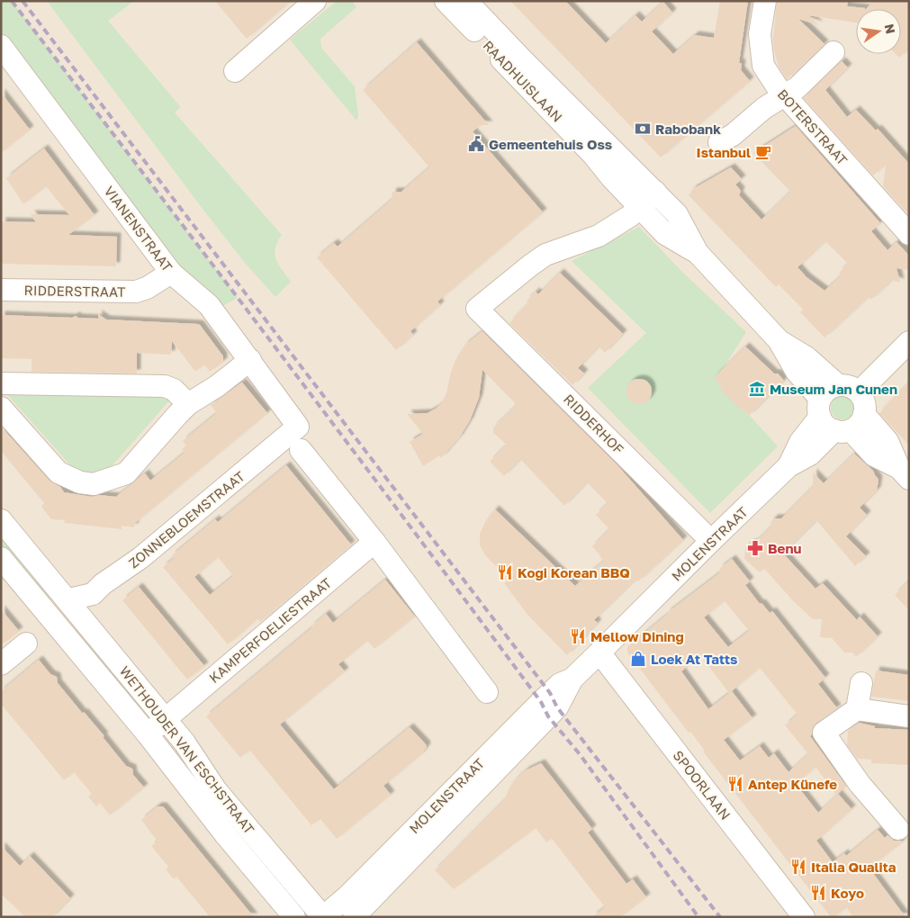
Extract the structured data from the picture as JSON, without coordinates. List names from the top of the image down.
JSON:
{
  "streets": {
    "street": [
      "RAADHUISLAAN",
      "BOTERSTRAAT",
      "VIANENSTRAAT",
      "RIDDERSTRAAT",
      "RIDDERHOF",
      "ZONNEBLOEMSTRAAT",
      "MOLENSTRAAT",
      "KAMPERFOELIESTRAAT",
      "WETHOUDER VAN ESCHSTRAAT",
      "SPOORLAAN"
    ]
  },
  "crossings": [
    ["RAADHUISLAAN", "RIDDERHOF"],
    ["RAADHUISLAAN", "MOLENSTRAAT"],
    ["VIANENSTRAAT", "RIDDERSTRAAT"],
    ["VIANENSTRAAT", "ZONNEBLOEMSTRAAT"],
    ["RIDDERHOF", "MOLENSTRAAT"],
    ["ZONNEBLOEMSTRAAT", "WETHOUDER VAN ESCHSTRAAT"],
    ["MOLENSTRAAT", "WETHOUDER VAN ESCHSTRAAT"],
    ["MOLENSTRAAT", "SPOORLAAN"],
    ["KAMPERFOELIESTRAAT", "WETHOUDER VAN ESCHSTRAAT"]
  ],
  "places": {
    "bank": ["Rabobank"],
    "public building": ["Gemeentehuis Oss"],
    "cafe": ["Istanbul"],
    "museum": ["Museum Jan Cunen"],
    "pharmacy": ["Benu"],
    "restaurant": [
      "Kogi Korean BBQ",
      "Mellow Dining",
      "Antep Künefe",
      "Italia Qualita",
      "Koyo"
    ],
    "shop": ["Loek At Tatts"]
  },
  "north": "right"
}
